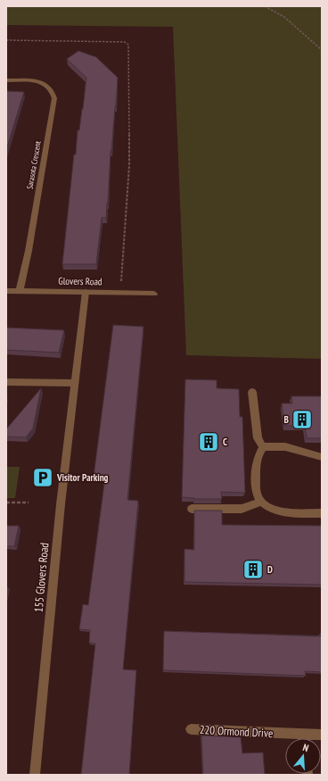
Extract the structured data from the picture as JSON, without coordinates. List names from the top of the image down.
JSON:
{
  "streets": {
    "street": ["Sarasota Crescent", "Glovers Road"],
    "lane": ["155 Glovers Road", "220 Ormond Drive"]
  },
  "crossings": [
    ["Sarasota Crescent", "Glovers Road"],
    ["Glovers Road", "155 Glovers Road"]
  ],
  "places": {
    "building": ["B", "C", "D"],
    "parking": ["Visitor Parking"]
  },
  "north": "top"
}
